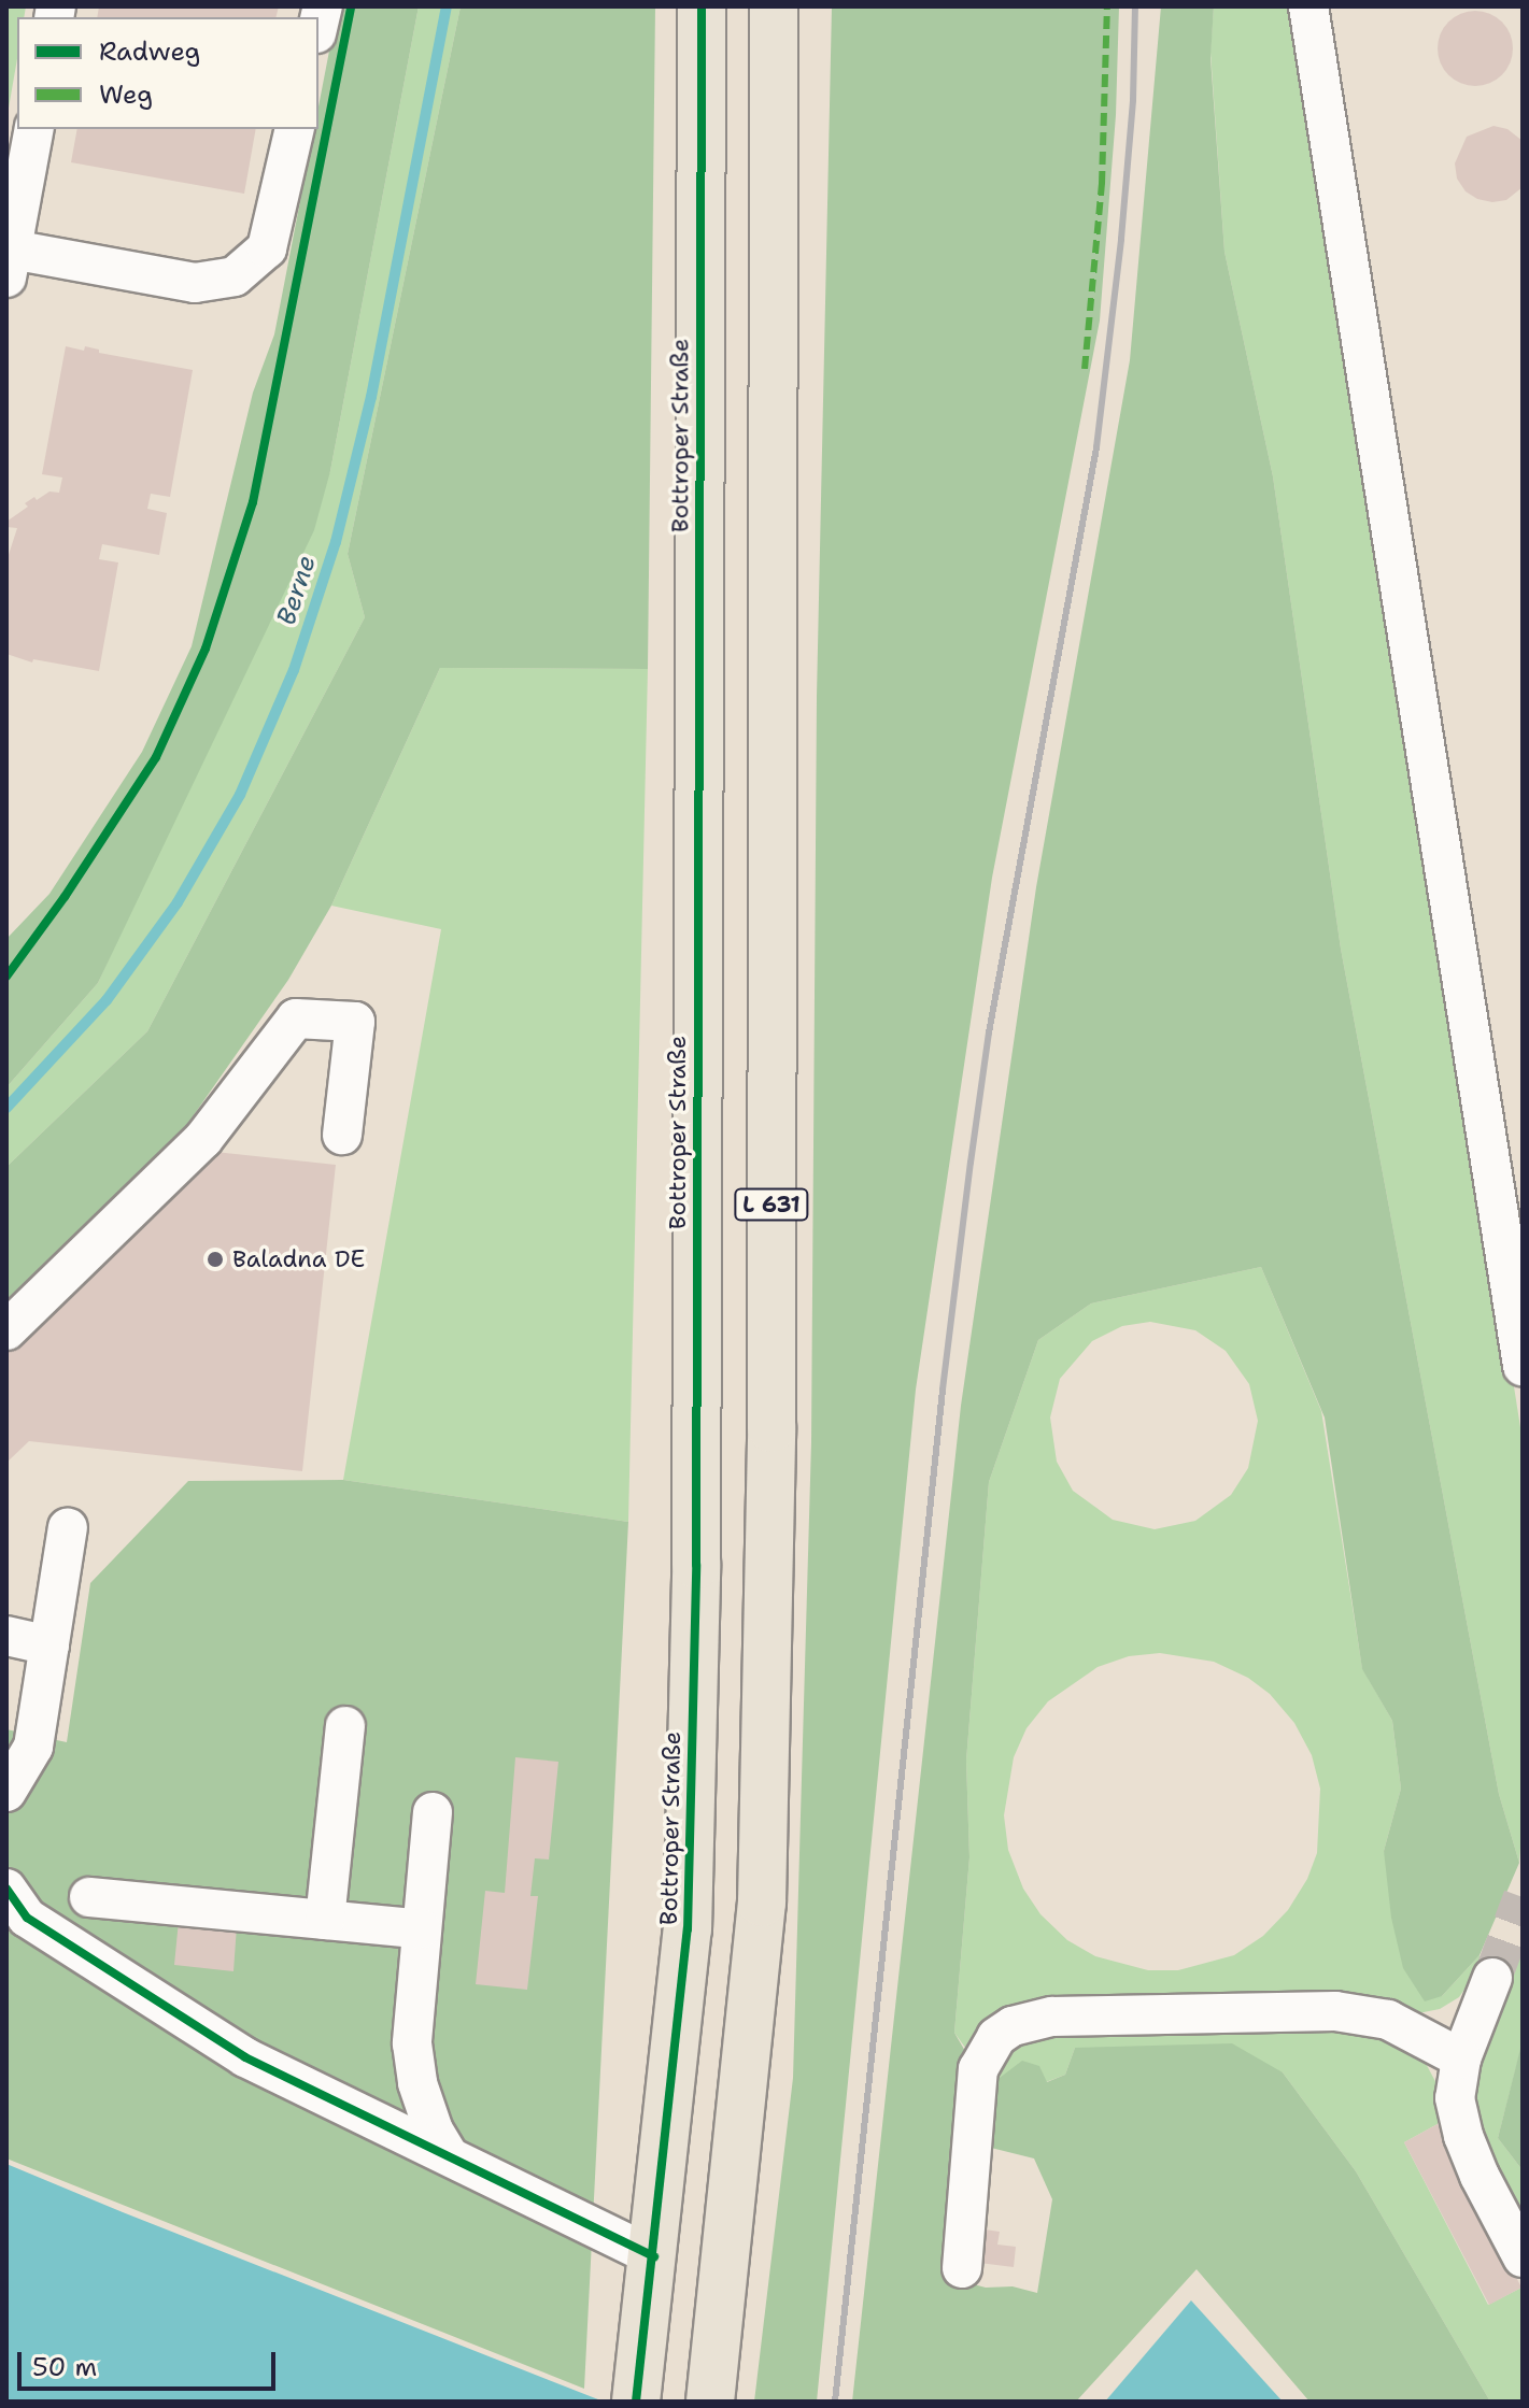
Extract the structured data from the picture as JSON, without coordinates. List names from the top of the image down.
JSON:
{
  "streets": {
    "main road": ["Bottroper Straße", "L 631"]
  },
  "water": ["Berne"],
  "places": ["Baladna DE"],
  "legend": ["Radweg", "Weg"],
  "scale_bar": "50 m"
}
